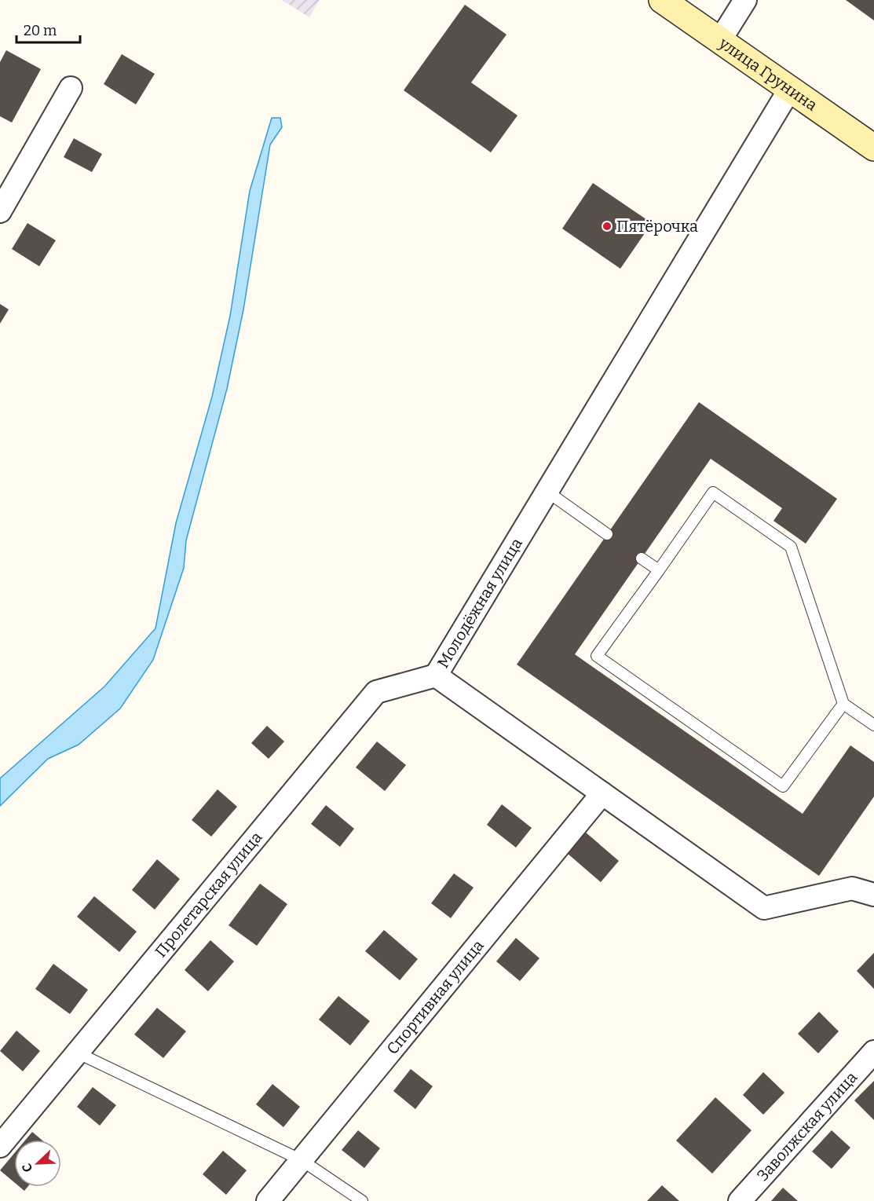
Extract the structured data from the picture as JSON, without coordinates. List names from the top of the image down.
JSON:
{
  "streets": {
    "street": [
      "улица Грунина",
      "Молодёжная улица",
      "Пролетарская улица",
      "Спортивная улица",
      "Заволжская улица"
    ]
  },
  "crossings": [
    ["улица Грунина", "Молодёжная улица"],
    ["Молодёжная улица", "Пролетарская улица"],
    ["Молодёжная улица", "Спортивная улица"]
  ],
  "places": ["Пятёрочка"],
  "scale_bar": "20 m",
  "north": "bottom left"
}
